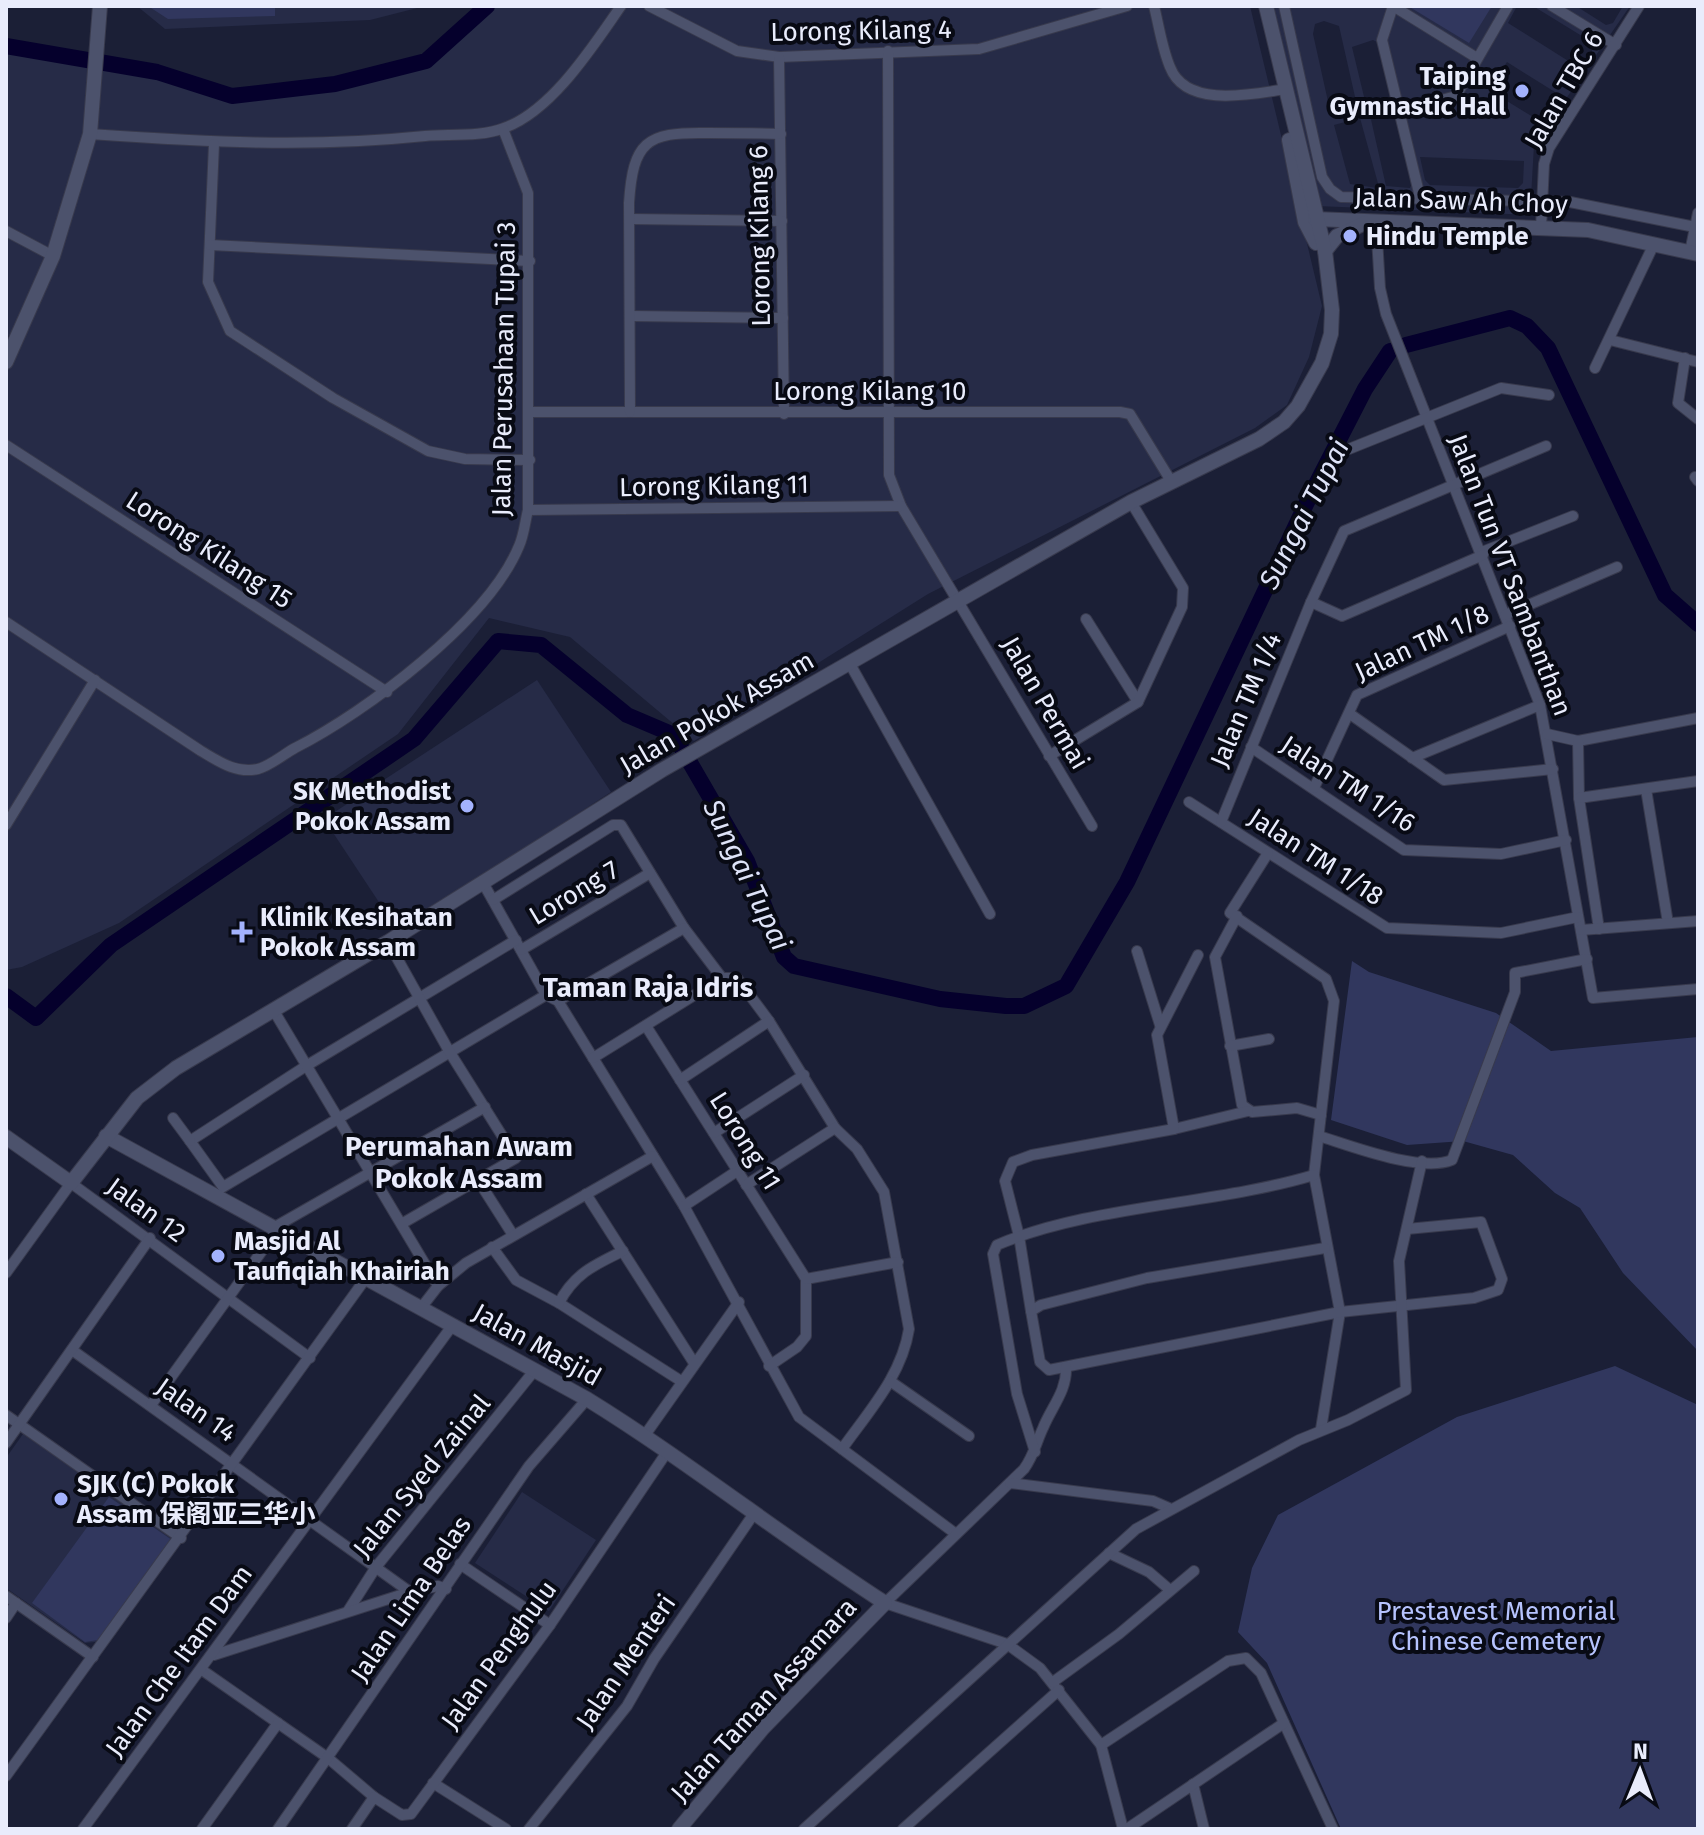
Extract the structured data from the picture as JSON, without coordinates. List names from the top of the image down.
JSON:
{
  "streets": {
    "street": [
      "Lorong Kilang 4",
      "Jalan TBC 6",
      "Jalan Saw Ah Choy",
      "Lorong Kilang 6",
      "Jalan Perusahaan Tupai 3",
      "Lorong Kilang 10",
      "Lorong Kilang 11",
      "Lorong Kilang 15",
      "Jalan Tun VT Sambanthan",
      "Jalan TM 1/8",
      "Jalan TM 1/4",
      "Jalan Permai",
      "Jalan Pokok Assam",
      "Jalan TM 1/16",
      "Jalan TM 1/18",
      "Lorong 7",
      "Lorong 11",
      "Jalan 12",
      "Jalan Masjid",
      "Jalan 14",
      "Jalan Syed Zainal",
      "Jalan Lima Belas",
      "Jalan Penghulu",
      "Jalan Che Itam Dam",
      "Jalan Menteri",
      "Jalan Taman Assamara"
    ]
  },
  "crossings": [
    ["Lorong Kilang 4", "Lorong Kilang 6"],
    ["Lorong Kilang 4", "Jalan Permai"],
    ["Jalan TBC 6", "Jalan Saw Ah Choy"],
    ["Jalan Saw Ah Choy", "Jalan Tun VT Sambanthan"],
    ["Lorong Kilang 6", "Lorong Kilang 10"],
    ["Jalan Perusahaan Tupai 3", "Lorong Kilang 10"],
    ["Jalan Perusahaan Tupai 3", "Lorong Kilang 11"],
    ["Jalan Perusahaan Tupai 3", "Lorong Kilang 15"],
    ["Lorong Kilang 10", "Jalan Permai"],
    ["Lorong Kilang 10", "Jalan Pokok Assam"],
    ["Lorong Kilang 11", "Jalan Permai"],
    ["Jalan Tun VT Sambanthan", "Jalan TM 1/8"],
    ["Jalan Tun VT Sambanthan", "Jalan TM 1/4"],
    ["Jalan Tun VT Sambanthan", "Jalan TM 1/16"],
    ["Jalan Tun VT Sambanthan", "Jalan TM 1/18"],
    ["Jalan TM 1/8", "Jalan TM 1/16"],
    ["Jalan TM 1/4", "Jalan TM 1/16"],
    ["Jalan TM 1/4", "Jalan TM 1/18"],
    ["Jalan Permai", "Jalan Pokok Assam"],
    ["Jalan Pokok Assam", "Jalan 12"],
    ["Jalan Pokok Assam", "Jalan Masjid"],
    ["Jalan Masjid", "Jalan Syed Zainal"],
    ["Jalan Masjid", "Jalan Lima Belas"],
    ["Jalan Masjid", "Jalan Penghulu"],
    ["Jalan Masjid", "Jalan Che Itam Dam"],
    ["Jalan Masjid", "Jalan Menteri"],
    ["Jalan Masjid", "Jalan Taman Assamara"],
    ["Jalan 14", "Jalan Syed Zainal"],
    ["Jalan 14", "Jalan Che Itam Dam"]
  ],
  "districts": ["Taman Raja Idris", "Perumahan Awam Pokok Assam"],
  "water": ["Sungai Tupai"],
  "parks": ["Prestavest Memorial Chinese Cemetery"],
  "places": {
    "other": [
      "Taiping Gymnastic Hall",
      "Hindu Temple",
      "SK Methodist Pokok Assam",
      "Masjid Al Taufiqiah Khairiah",
      "SJK (C) Pokok Assam 保阁亚三华小"
    ],
    "health": ["Klinik Kesihatan Pokok Assam"]
  },
  "north": "top"
}
